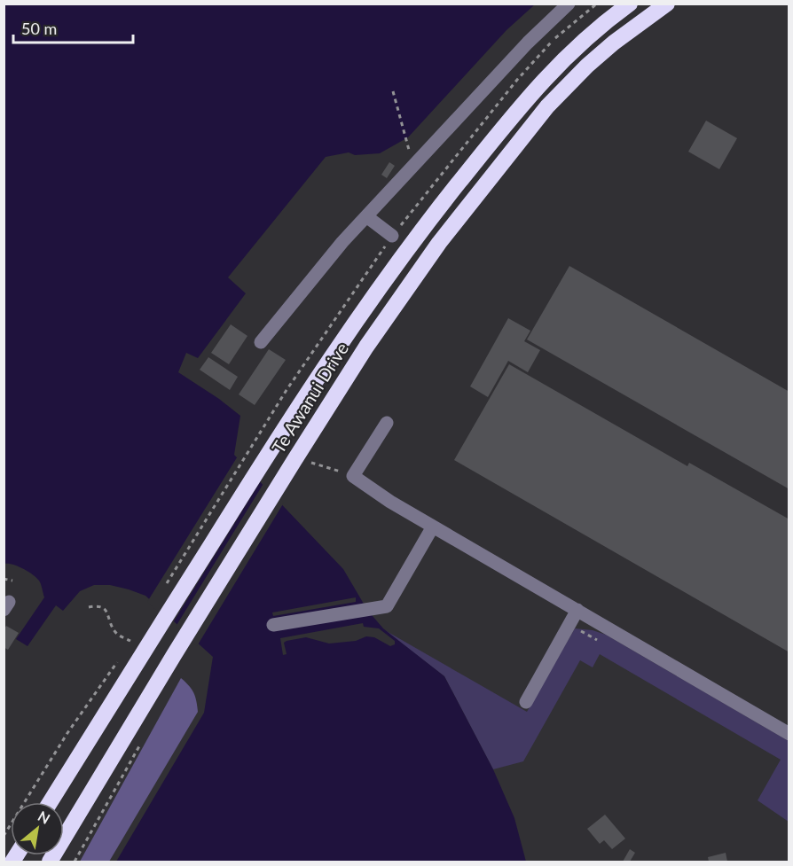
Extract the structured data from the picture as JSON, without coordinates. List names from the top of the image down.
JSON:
{
  "streets": {
    "highway": ["Te Awanui Drive"]
  },
  "scale_bar": "50 m",
  "north": "top right"
}
